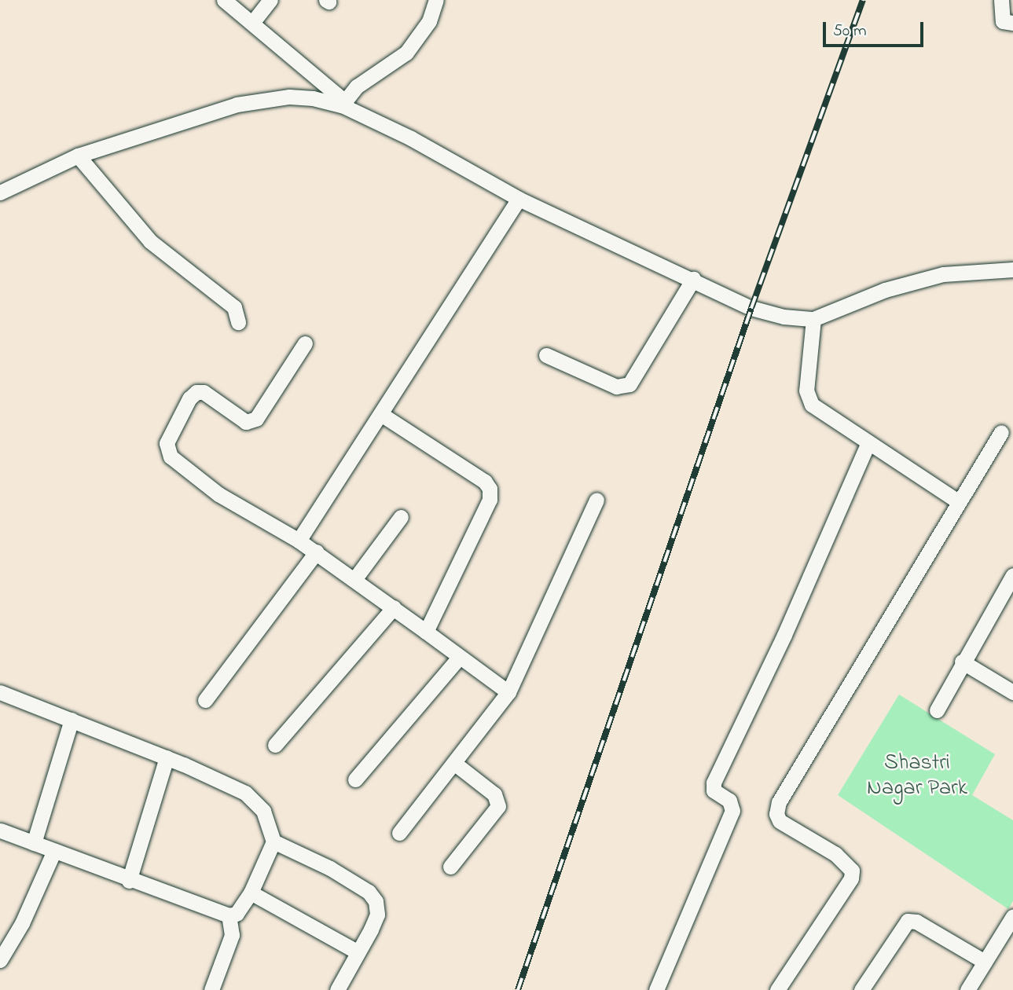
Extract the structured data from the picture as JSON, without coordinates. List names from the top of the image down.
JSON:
{
  "parks": ["Shastri Nagar Park"],
  "scale_bar": "50 m"
}
